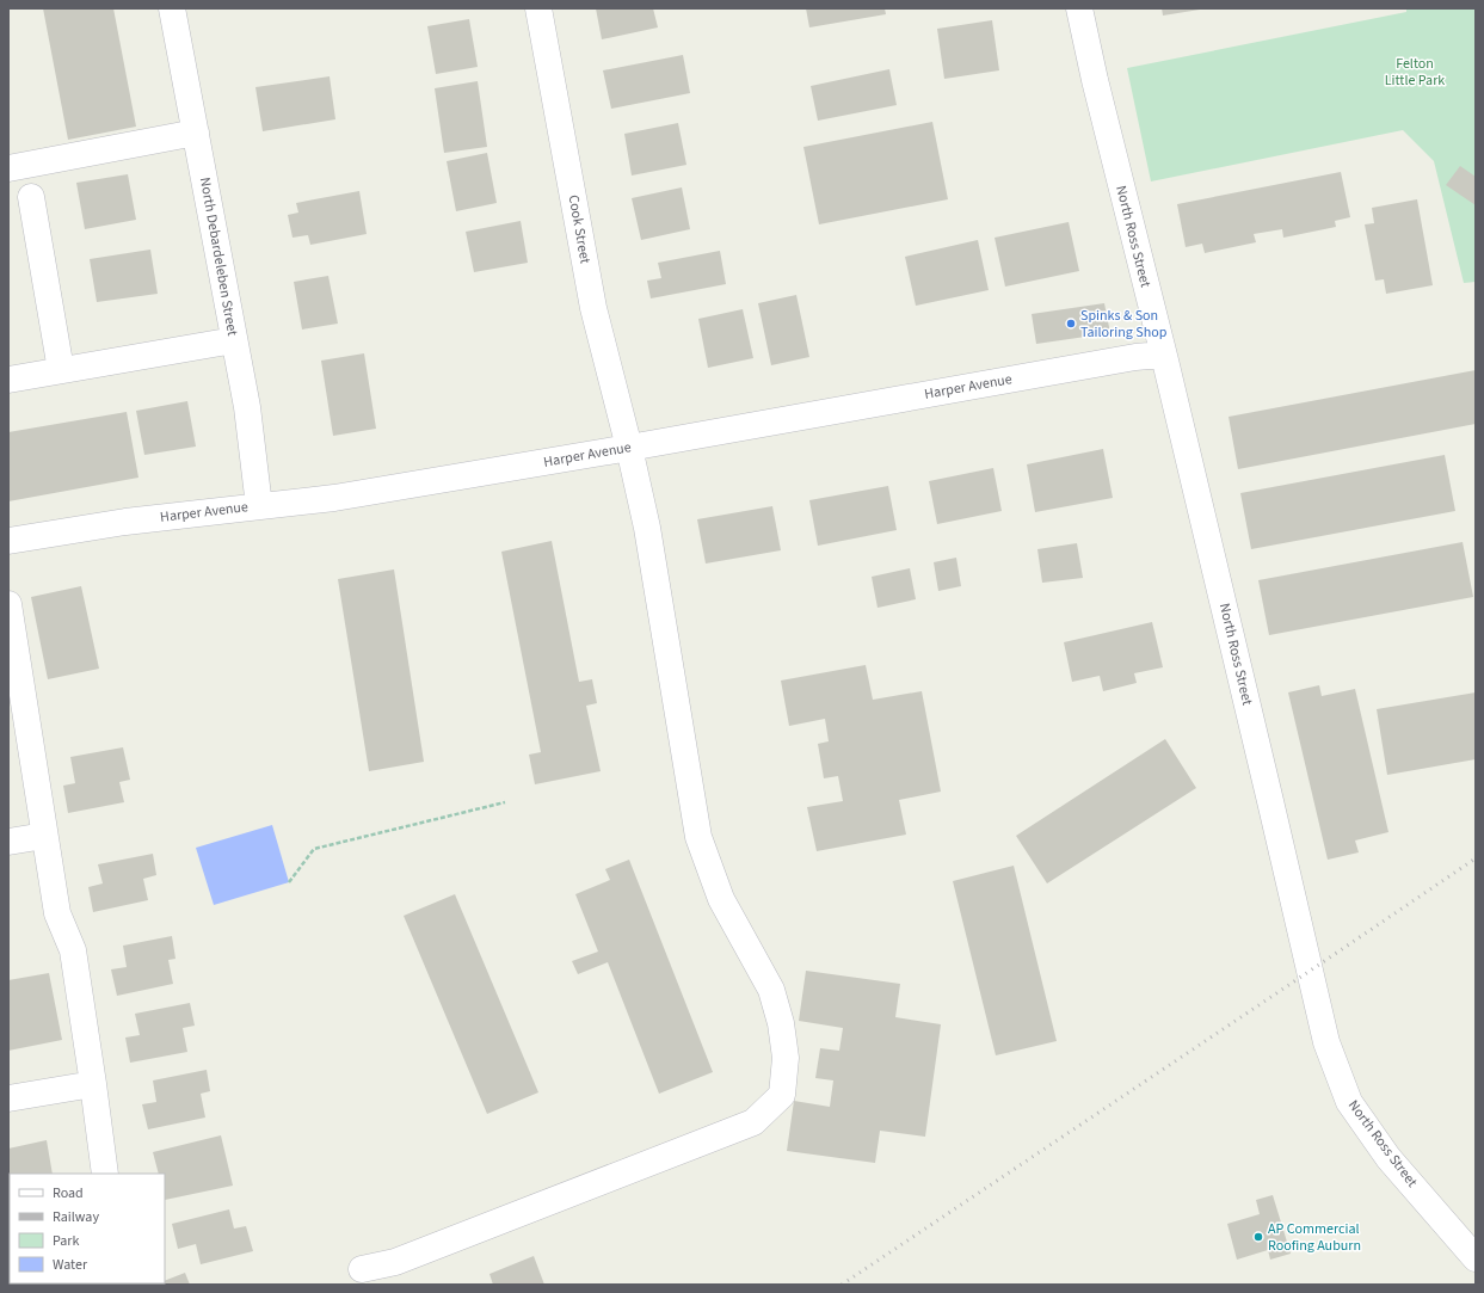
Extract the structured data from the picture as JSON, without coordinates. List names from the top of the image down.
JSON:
{
  "streets": {
    "street": [
      "Cook Street",
      "North Ross Street",
      "North Debardeleben Street",
      "Harper Avenue"
    ]
  },
  "crossings": [
    ["Cook Street", "Harper Avenue"],
    ["North Ross Street", "Harper Avenue"],
    ["North Debardeleben Street", "Harper Avenue"]
  ],
  "parks": ["Felton Little Park"],
  "places": ["Spinks & Son Tailoring Shop", "AP Commercial Roofing Auburn"],
  "legend": [
    "Road",
    "Railway",
    "Park",
    "Water"
  ]
}
